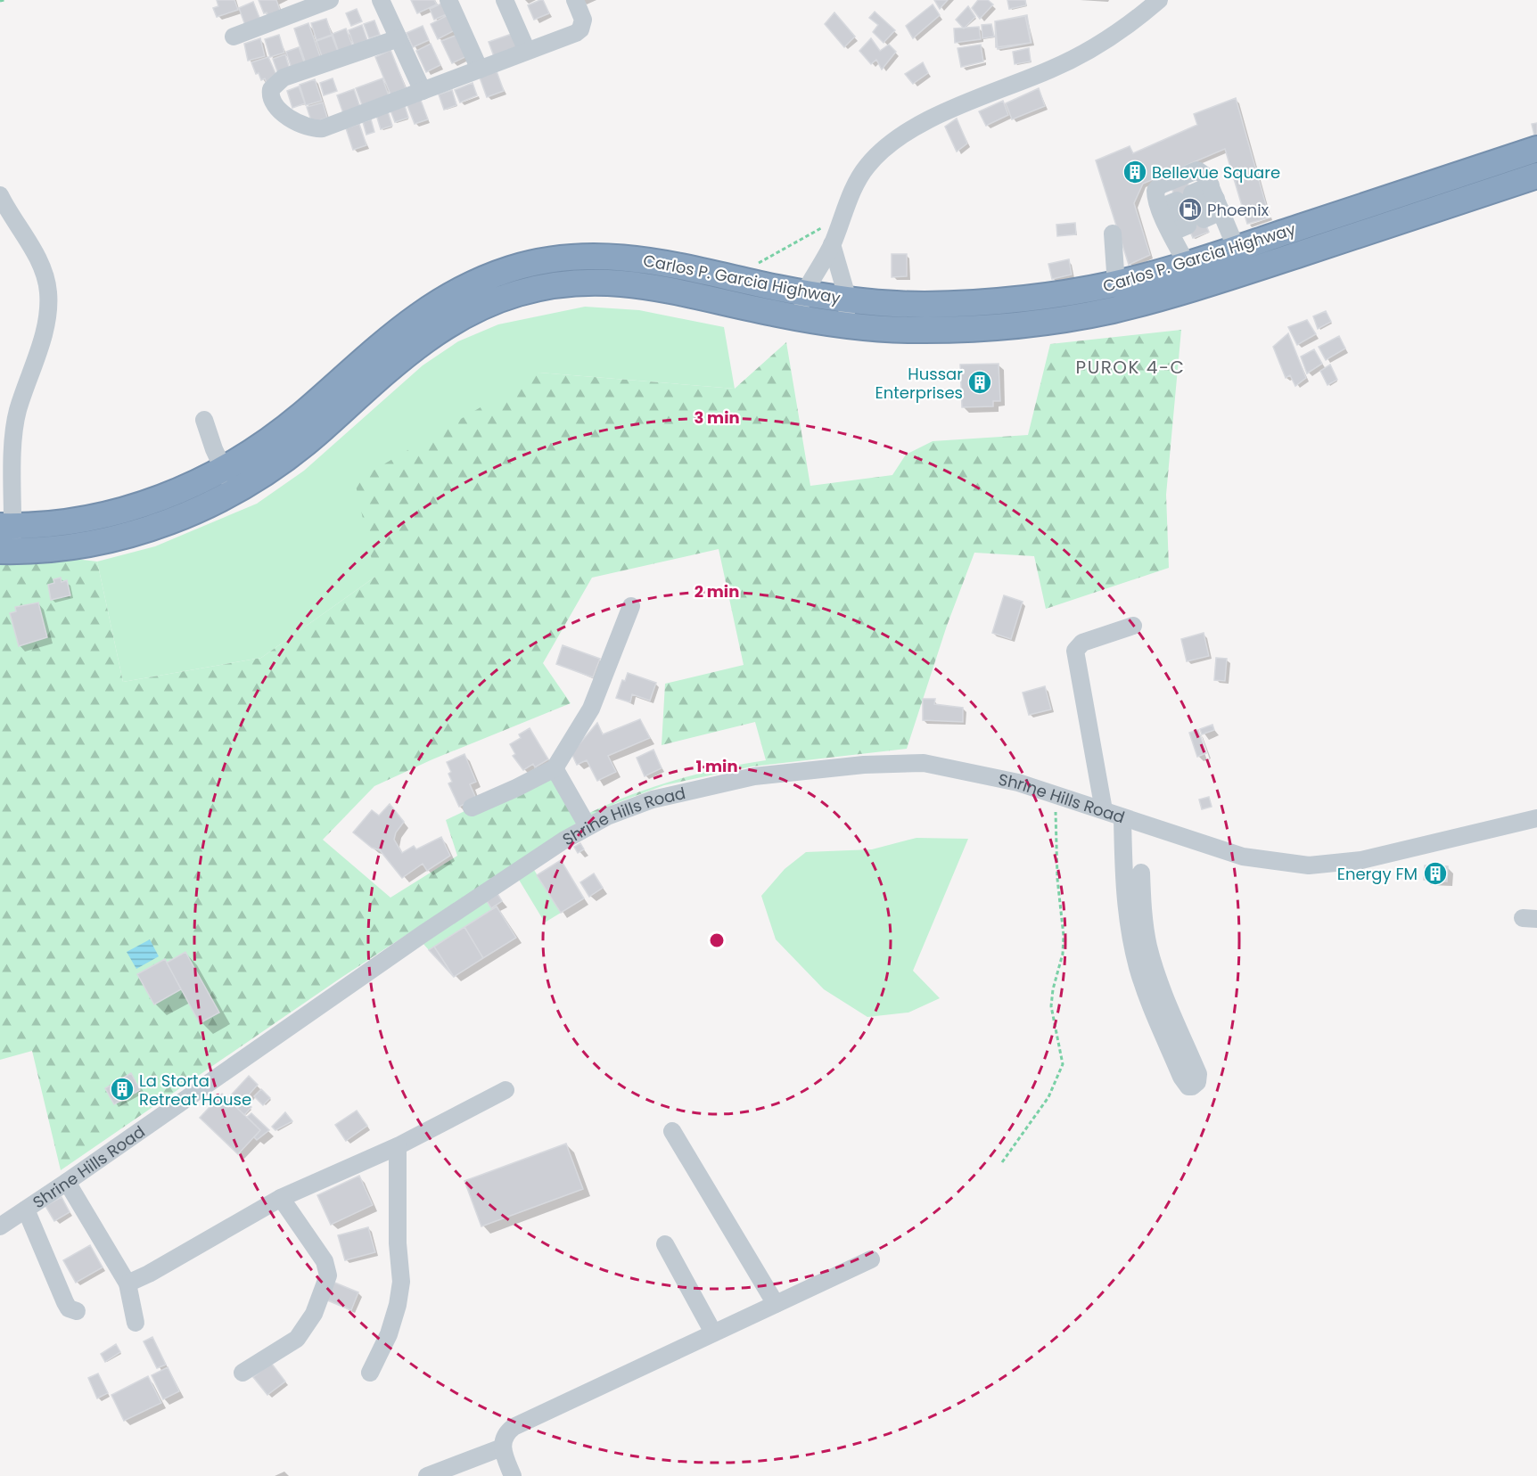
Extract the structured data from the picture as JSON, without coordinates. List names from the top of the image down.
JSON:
{
  "streets": {
    "highway": ["Carlos P. Garcia Highway"],
    "street": ["Shrine Hills Road"]
  },
  "districts": ["PUROK 4-C"],
  "places": {
    "building": [
      "Bellevue Square",
      "Hussar Enterprises",
      "Energy FM",
      "La Storta Retreat House"
    ],
    "fuel station": ["Phoenix"]
  },
  "rings": ["3 min", "2 min", "1 min"]
}
